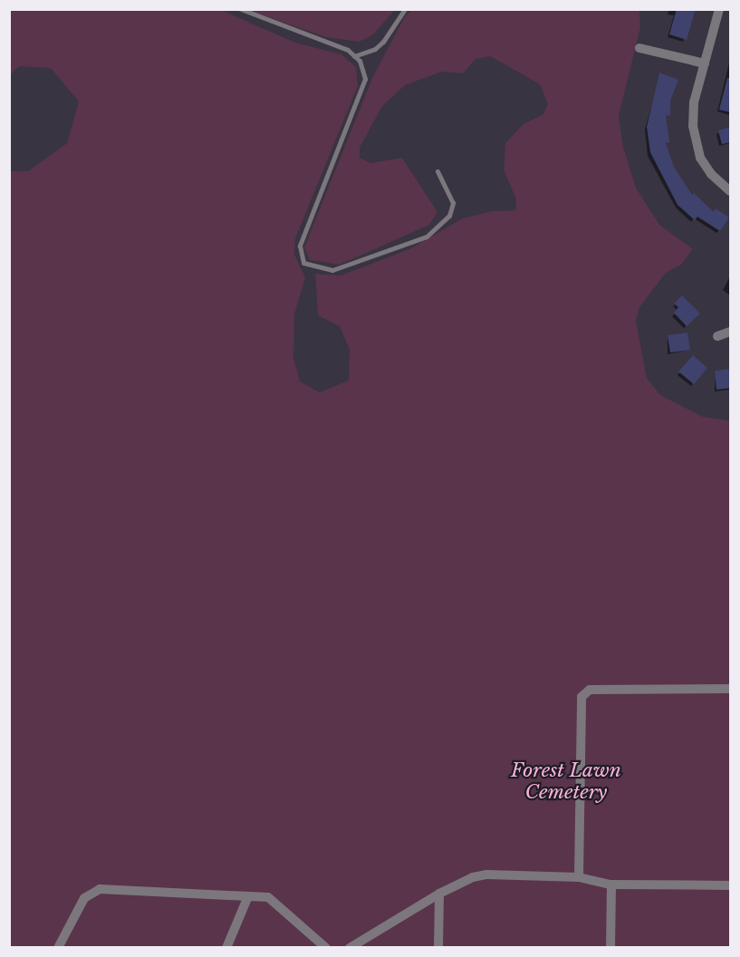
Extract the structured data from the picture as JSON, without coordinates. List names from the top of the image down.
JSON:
{
  "parks": ["Forest Lawn Cemetery"]
}
